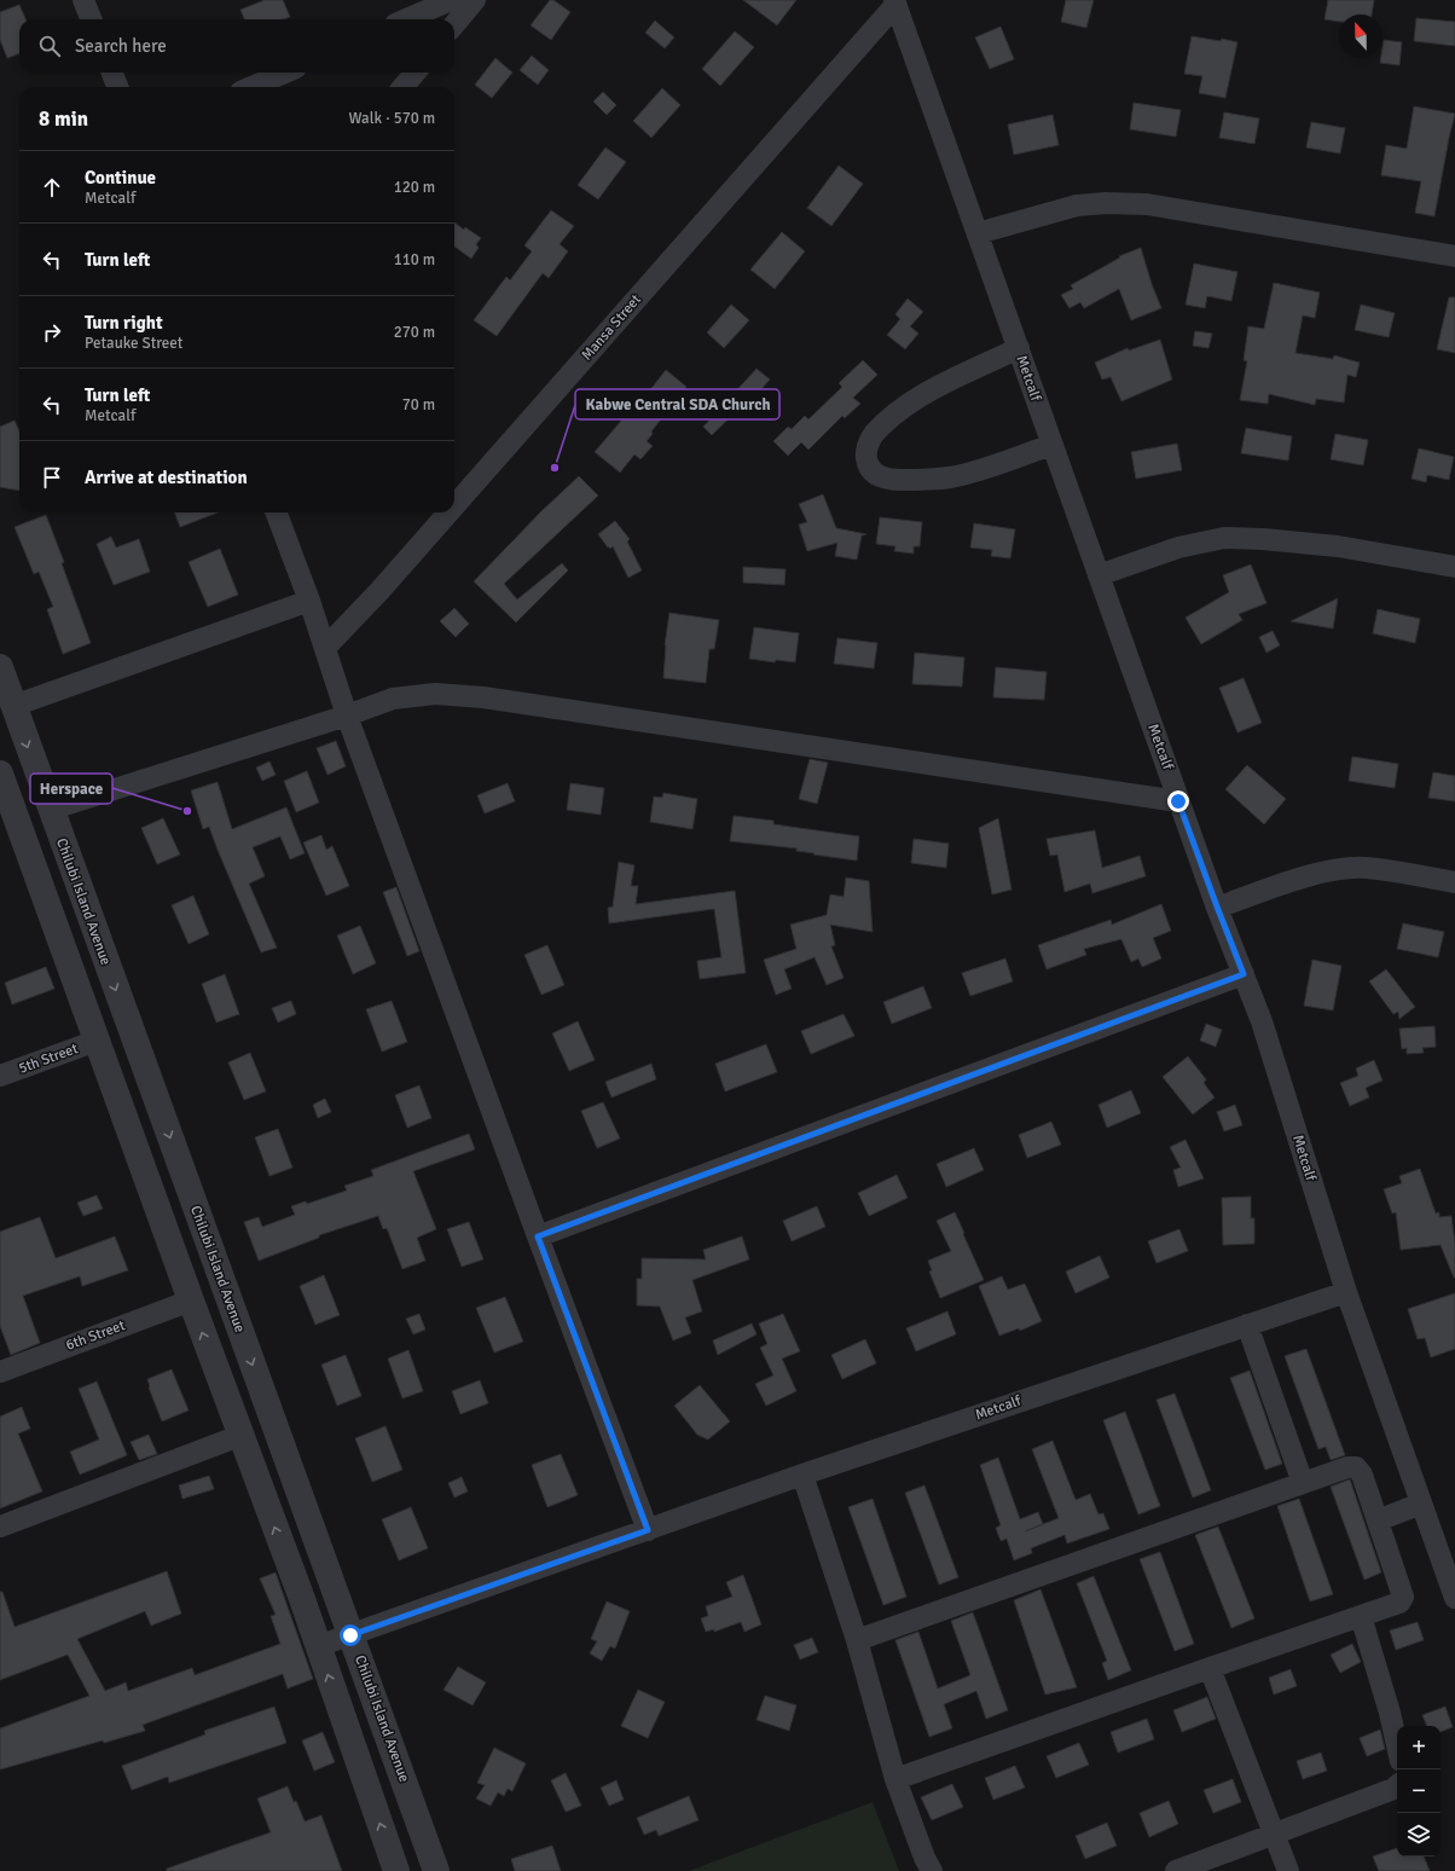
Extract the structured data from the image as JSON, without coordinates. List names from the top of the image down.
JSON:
{
  "streets": {
    "street": [
      "Mansa Street",
      "Metcalf",
      "Chilubi Island Avenue",
      "5th Street",
      "6th Street"
    ]
  },
  "crossings": [
    ["Mansa Street", "Metcalf"],
    ["Metcalf", "Chilubi Island Avenue"]
  ],
  "places": ["Kabwe Central SDA Church", "Herspace"],
  "north": "top",
  "page": {
    "search": "Search here",
    "heading": ["8 min", "Walk · 570 m"],
    "list": [
      ["Continue", "Metcalf", "120 m"],
      ["Turn left", "110 m"],
      ["Turn right", "Petauke Street", "270 m"],
      ["Turn left", "Metcalf", "70 m"],
      "Arrive at destination"
    ],
    "map_buttons": ["+", "−"]
  }
}
